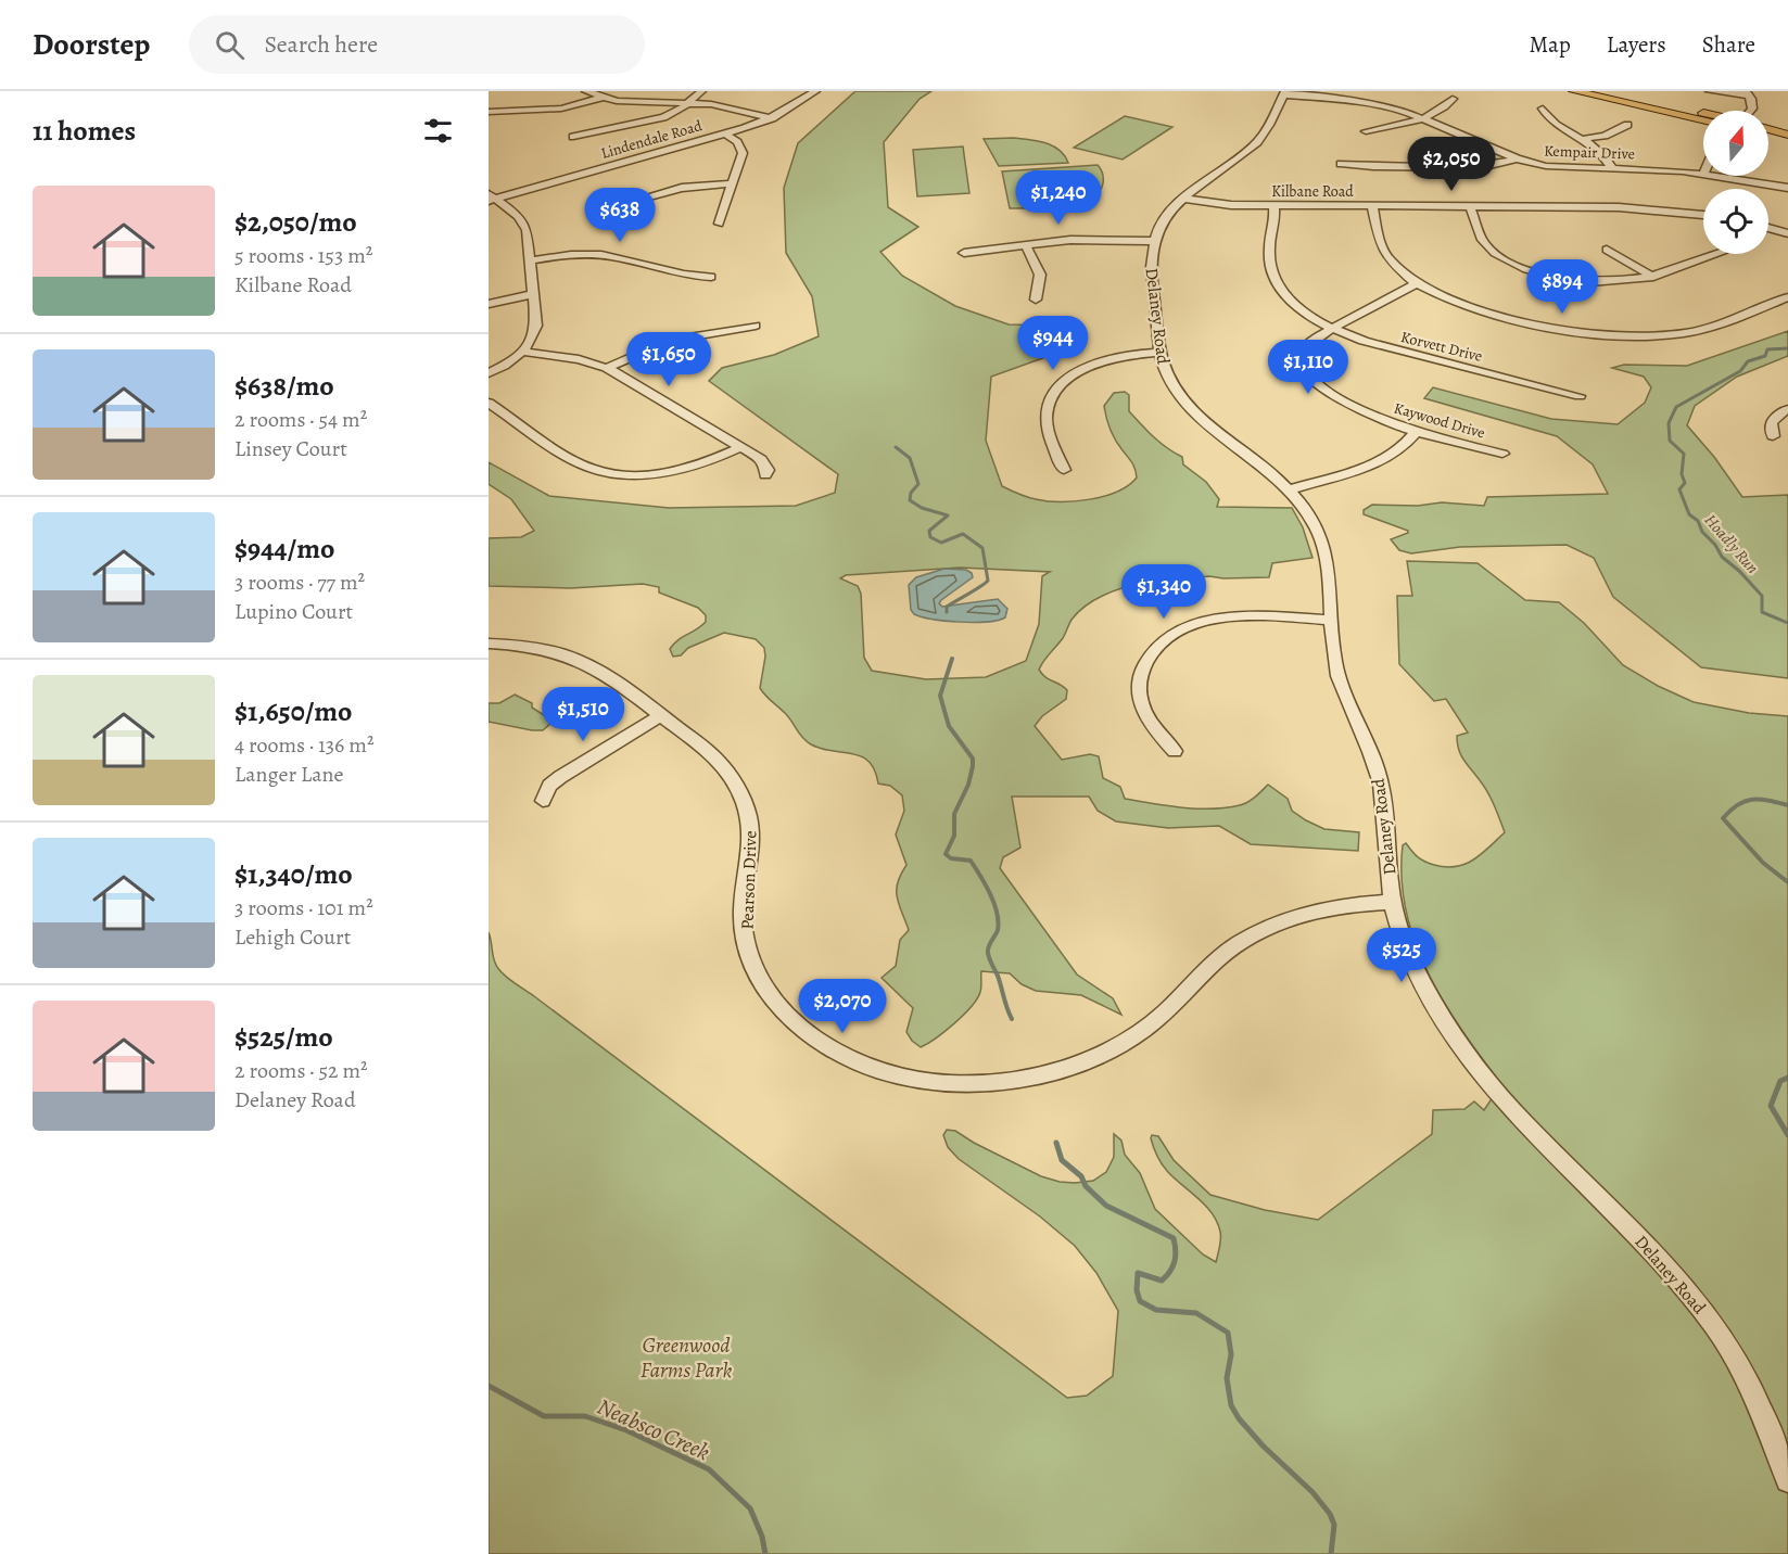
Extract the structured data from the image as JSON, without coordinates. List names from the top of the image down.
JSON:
{
  "streets": {
    "street": [
      "Lindendale Road",
      "Kempair Drive",
      "Kilbane Road",
      "Delaney Road",
      "Korvett Drive",
      "Kaywood Drive",
      "Pearson Drive"
    ]
  },
  "crossings": [
    ["Kempair Drive", "Delaney Road"],
    ["Kilbane Road", "Delaney Road"],
    ["Kilbane Road", "Korvett Drive"],
    ["Delaney Road", "Pearson Drive"],
    ["Korvett Drive", "Kaywood Drive"]
  ],
  "water": ["Hoadly Run", "Neabsco Creek"],
  "parks": ["Greenwood Farms Park"],
  "north": "top",
  "page": {
    "header": "Doorstep",
    "search": "Search here",
    "nav": ["Map", "Layers", "Share"],
    "heading": "11 homes",
    "price": [
      "$2,050",
      "$1,240",
      "$638",
      "$894",
      "$944",
      "$1,650",
      "$1,110",
      "$1,340",
      "$1,510",
      "$525",
      "$2,070"
    ],
    "list": [
      {
        "name": "$2,050/mo",
        "note": "5 rooms · 153 m² · Kilbane Road"
      },
      {
        "name": "$638/mo",
        "note": "2 rooms · 54 m² · Linsey Court"
      },
      {
        "name": "$944/mo",
        "note": "3 rooms · 77 m² · Lupino Court"
      },
      {
        "name": "$1,650/mo",
        "note": "4 rooms · 136 m² · Langer Lane"
      },
      {
        "name": "$1,340/mo",
        "note": "3 rooms · 101 m² · Lehigh Court"
      },
      {
        "name": "$525/mo",
        "note": "2 rooms · 52 m² · Delaney Road"
      }
    ]
  }
}
